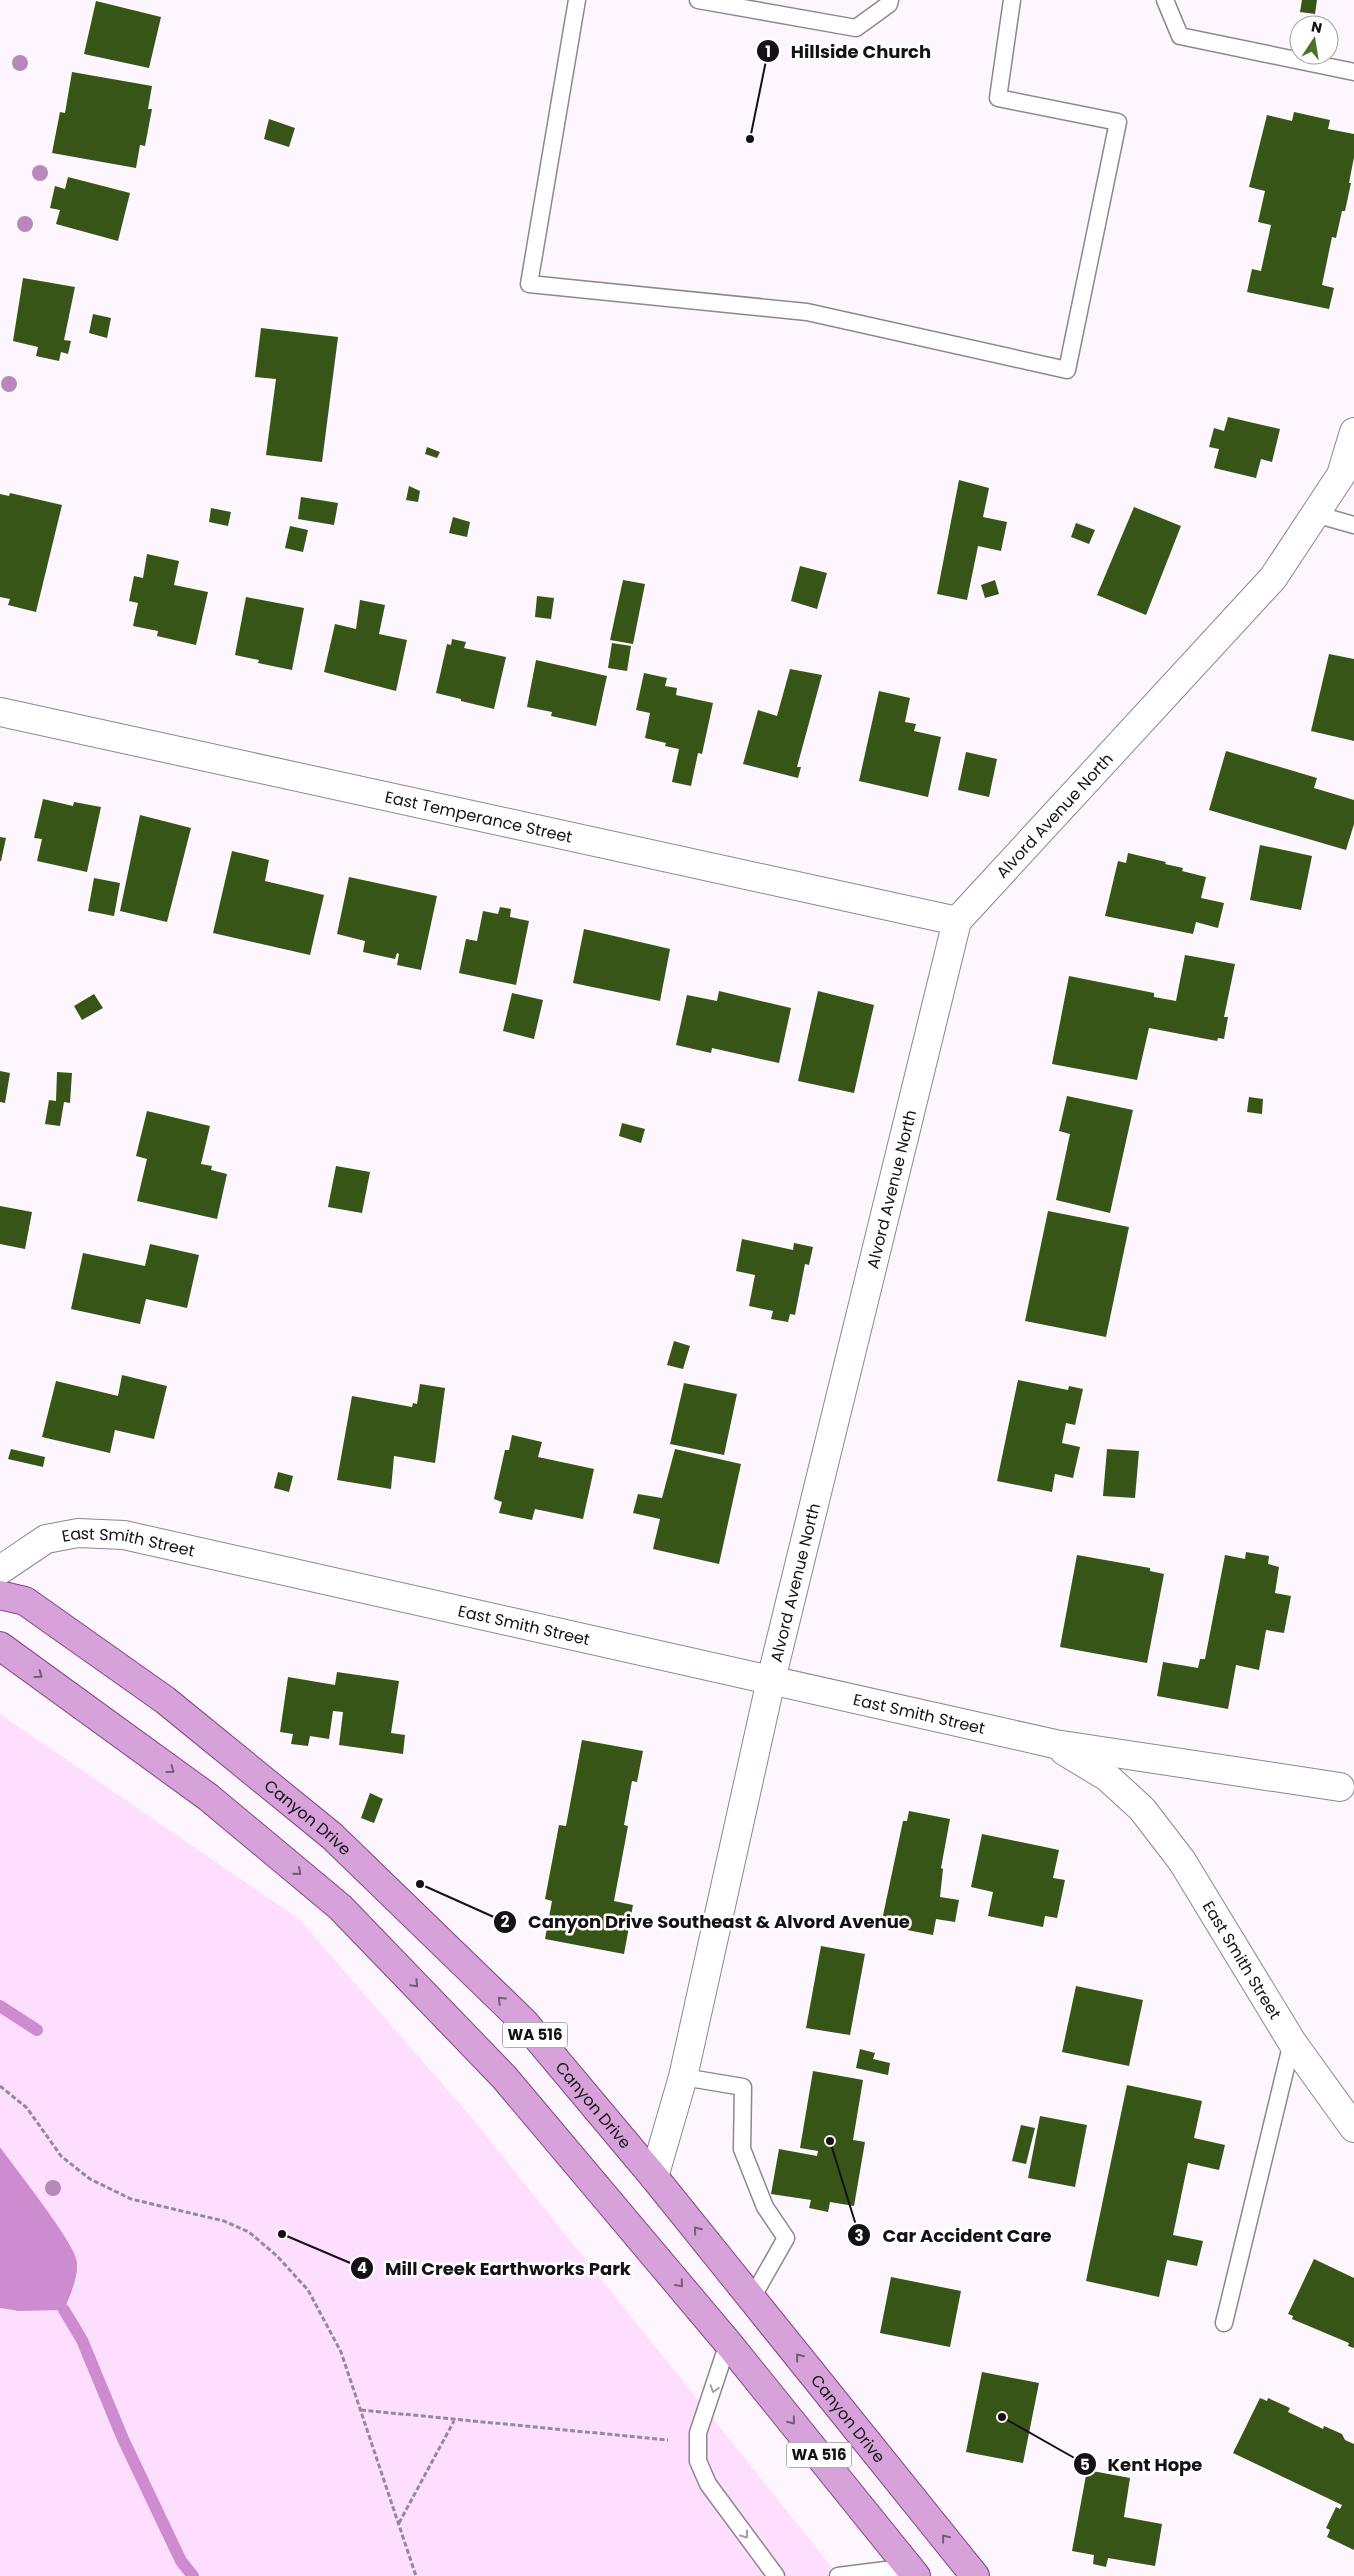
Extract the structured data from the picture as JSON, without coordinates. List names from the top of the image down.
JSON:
{
  "streets": {
    "main road": ["Canyon Drive", "WA 516"],
    "street": ["Alvord Avenue North", "East Temperance Street", "East Smith Street"]
  },
  "crossings": [
    ["Alvord Avenue North", "East Temperance Street"],
    ["Alvord Avenue North", "East Smith Street"],
    ["Alvord Avenue North", "Canyon Drive"]
  ],
  "places": [
    "Hillside Church",
    "Canyon Drive Southeast & Alvord Avenue",
    "Car Accident Care",
    "Mill Creek Earthworks Park",
    "Kent Hope"
  ],
  "north": "top"
}
